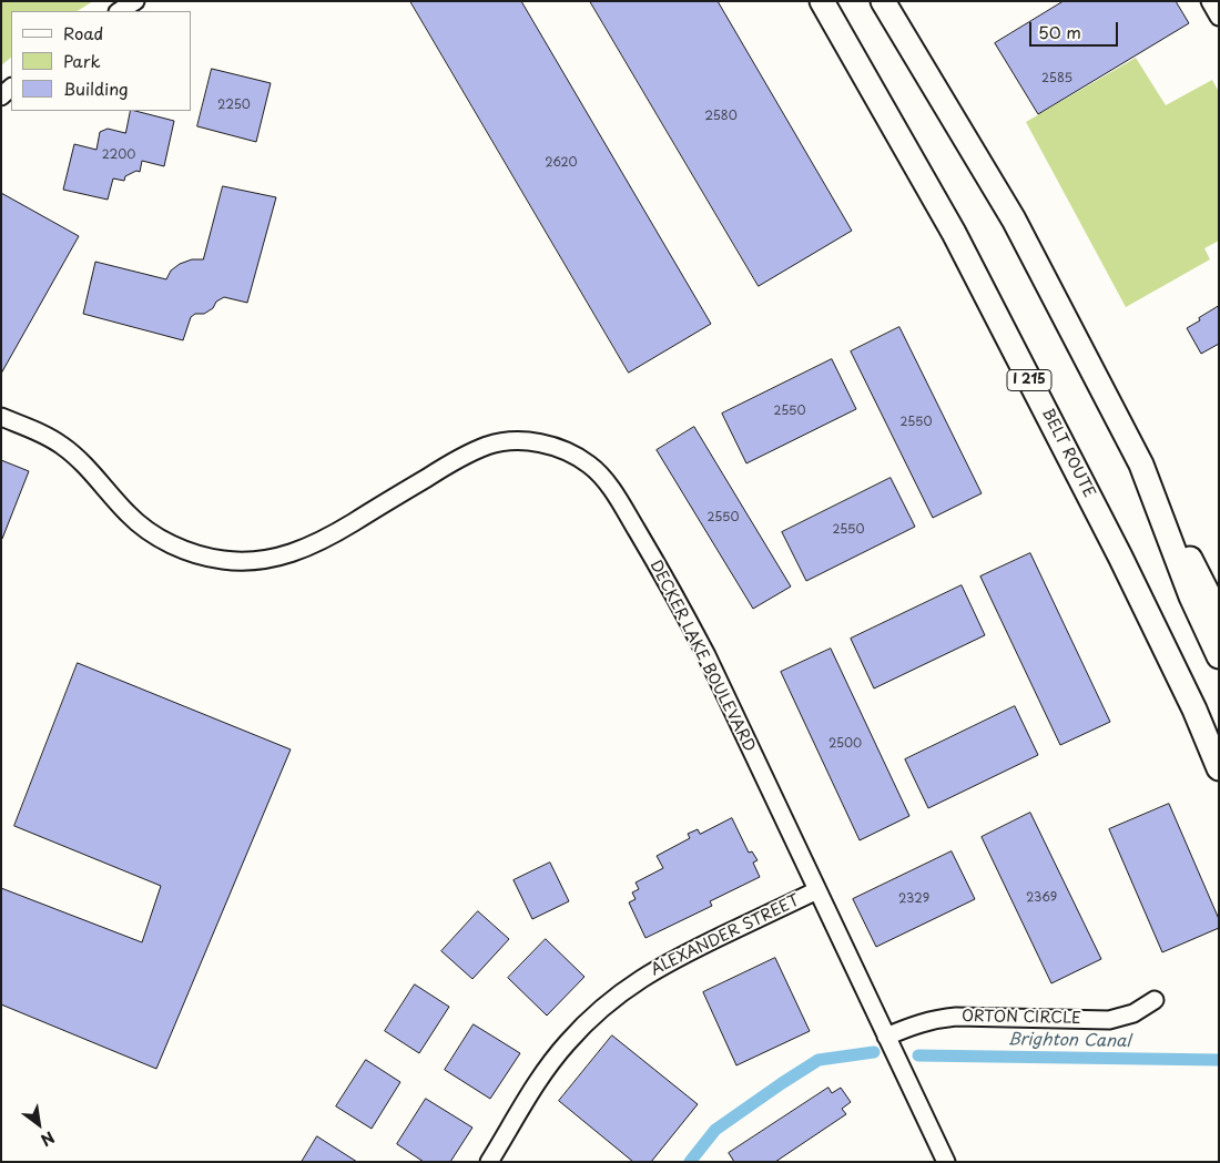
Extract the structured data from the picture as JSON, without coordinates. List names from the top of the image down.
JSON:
{
  "streets": {
    "highway": ["I 215", "BELT ROUTE"],
    "street": ["DECKER LAKE BOULEVARD", "ALEXANDER STREET", "ORTON CIRCLE"]
  },
  "crossings": [
    ["DECKER LAKE BOULEVARD", "ALEXANDER STREET"],
    ["DECKER LAKE BOULEVARD", "ORTON CIRCLE"]
  ],
  "water": ["Brighton Canal"],
  "house_numbers": [
    "2585",
    "2250",
    "2580",
    "2200",
    "2620",
    "2550",
    "2550",
    "2550",
    "2550",
    "2500",
    "2369",
    "2329"
  ],
  "legend": ["Road", "Park", "Building"],
  "scale_bar": "50 m",
  "north": "bottom right"
}
